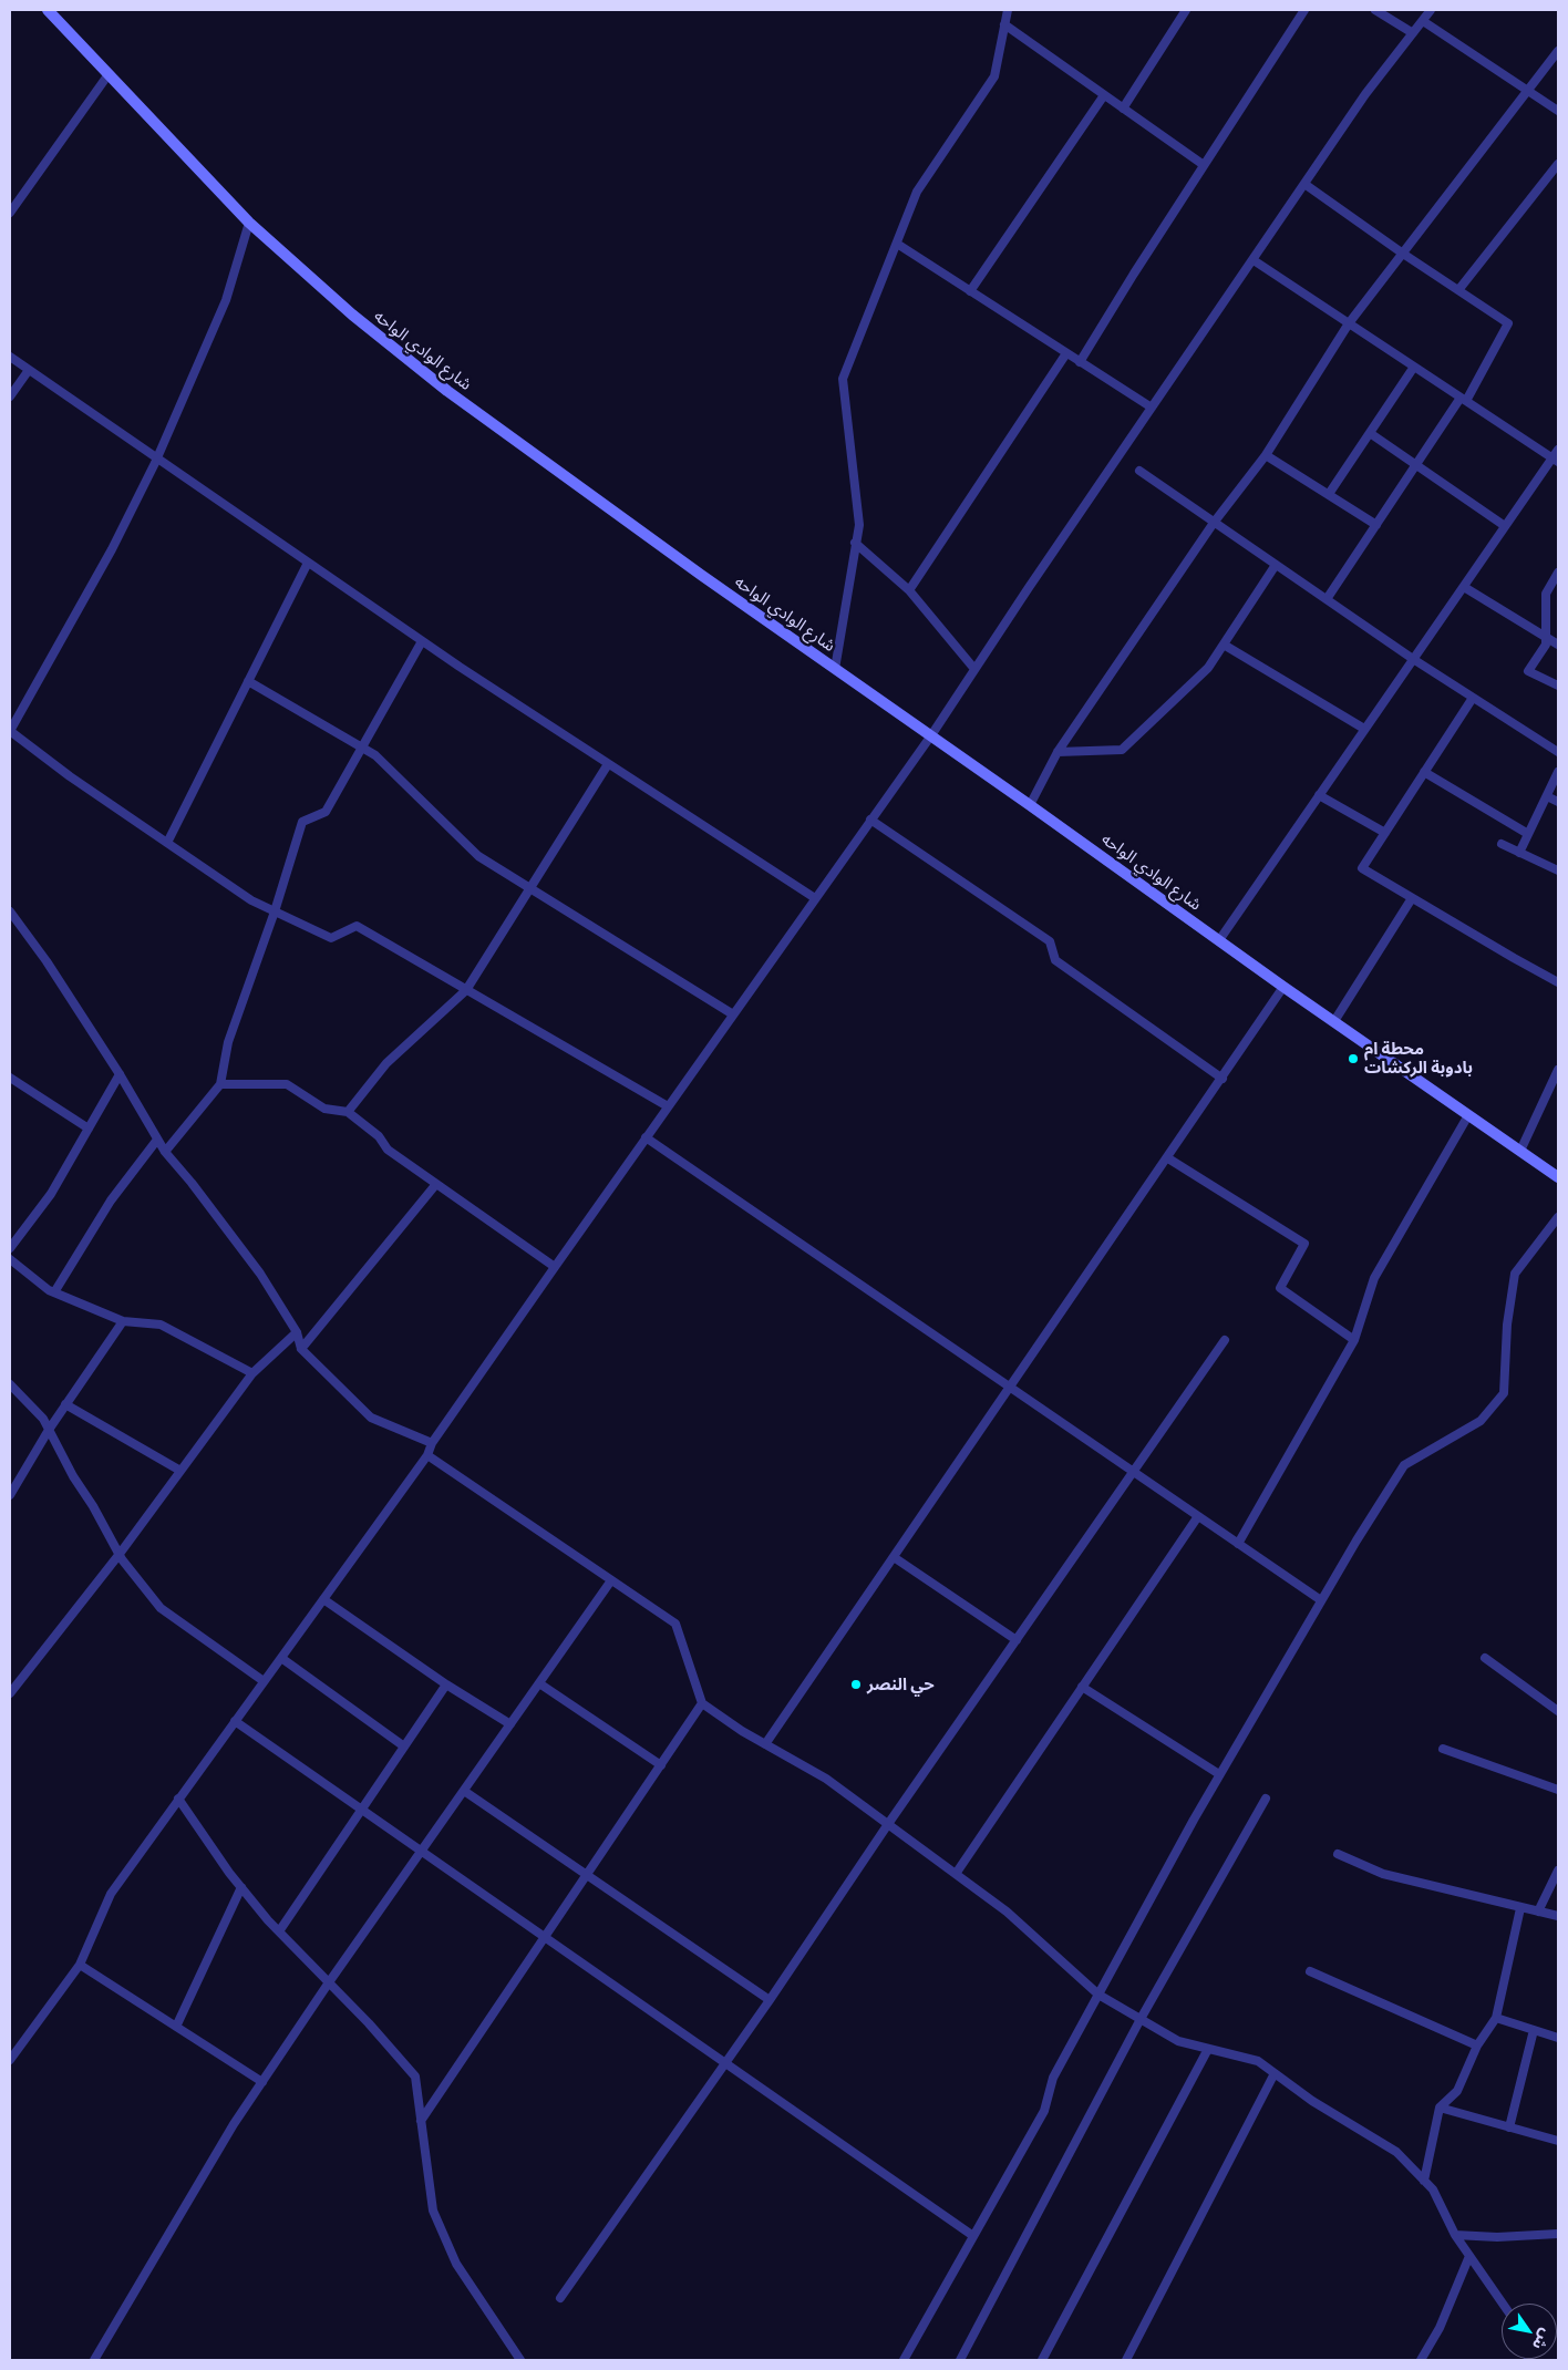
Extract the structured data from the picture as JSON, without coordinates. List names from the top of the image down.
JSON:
{
  "streets": {
    "main road": ["شارع الوادي الواحه"]
  },
  "places": ["محطة ام بادوبة الركشات", "حي النصر"],
  "north": "bottom right"
}
